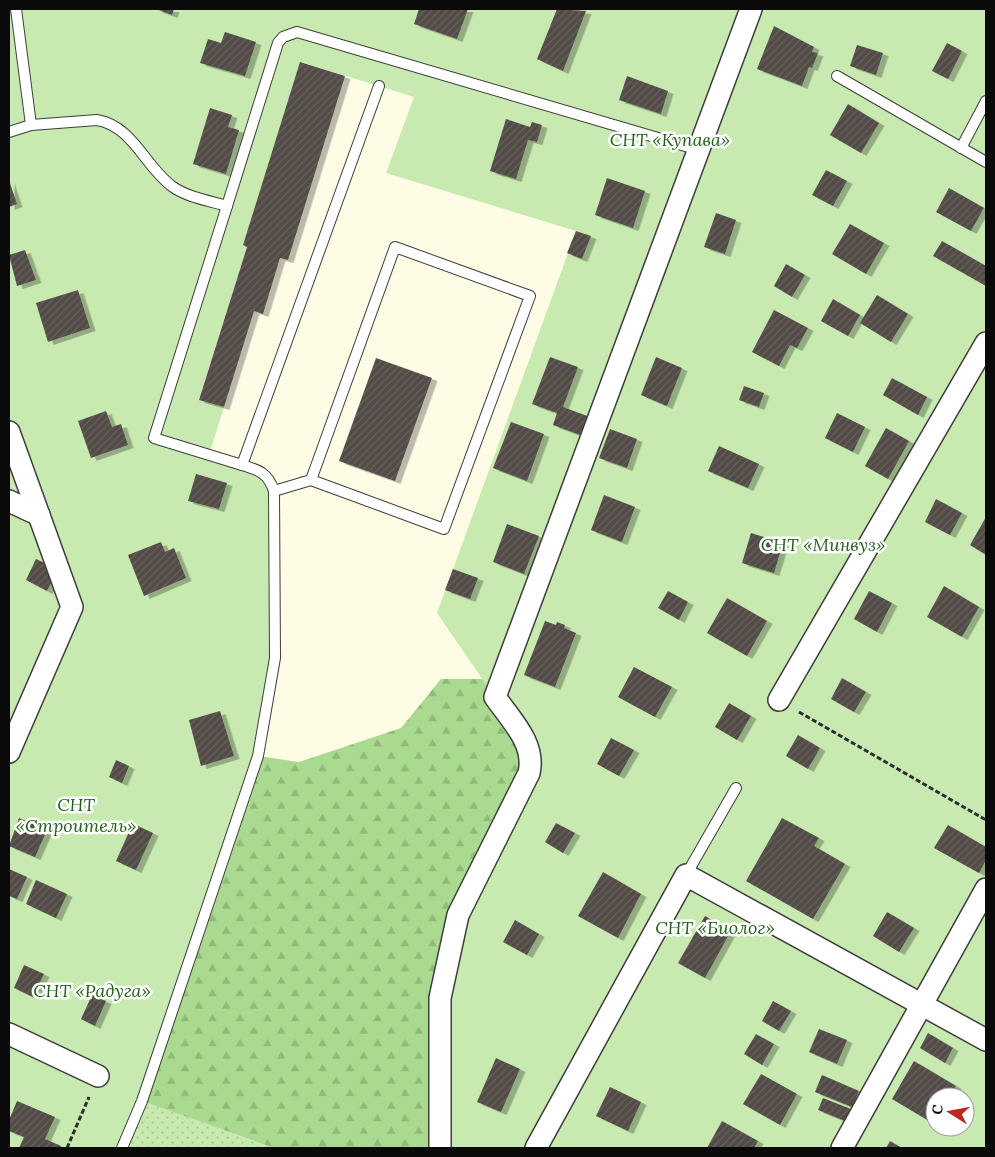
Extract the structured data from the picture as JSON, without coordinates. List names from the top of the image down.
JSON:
{
  "parks": [
    "СНТ «Купава»",
    "СНТ «Минвуз»",
    "СНТ «Строитель»",
    "СНТ «Биолог»",
    "СНТ «Радуга»"
  ],
  "north": "left"
}
